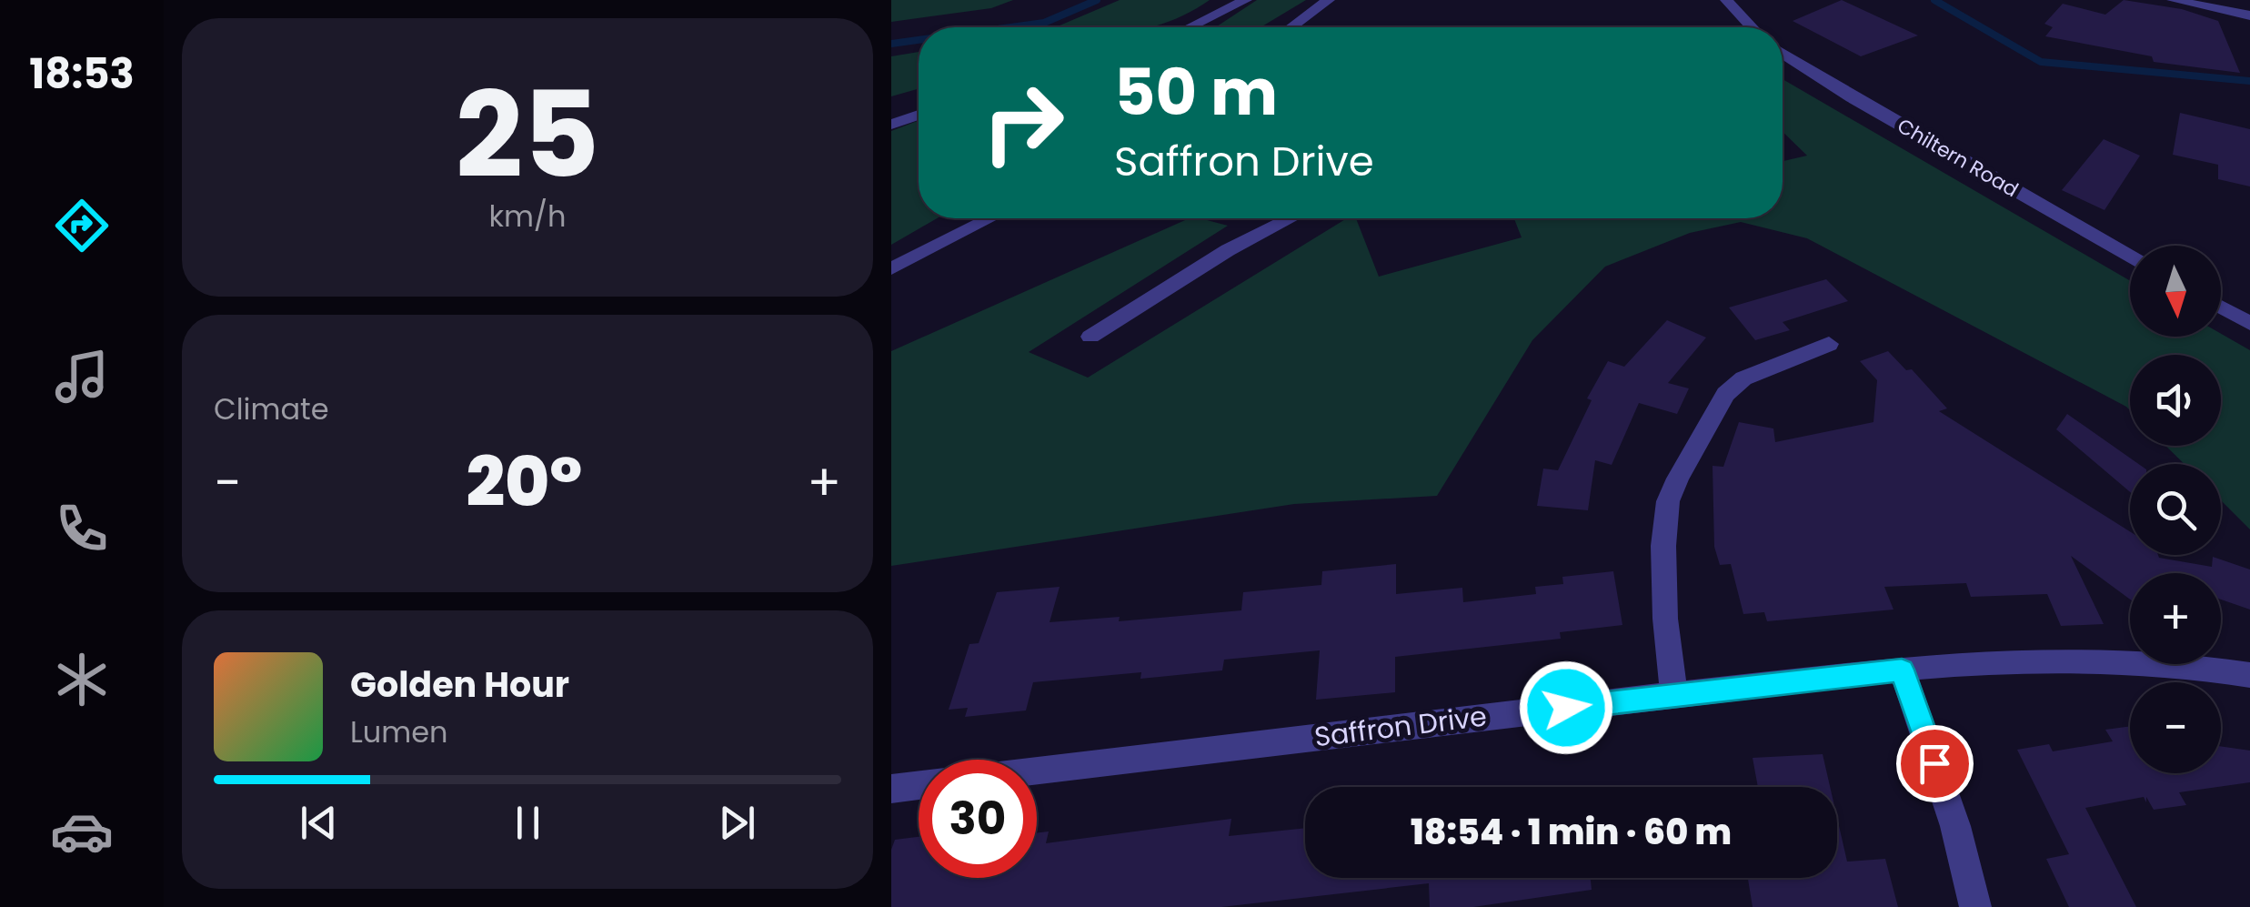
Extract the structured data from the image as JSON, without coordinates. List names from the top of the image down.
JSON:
{
  "streets": {
    "street": ["Chiltern Road", "Saffron Drive"]
  },
  "north": "bottom",
  "page": {
    "tabs": "18:53",
    "tile": [
      ["25", "km/h"],
      "Climate"
    ],
    "turn": ["50 m", "Saffron Drive"],
    "map_buttons": ["+", "−"],
    "heat": ["−", "20°", "+"],
    "song": ["Golden Hour", "Lumen"],
    "limit": "30",
    "trip": "18:54 · 1 min · 60 m"
  }
}
